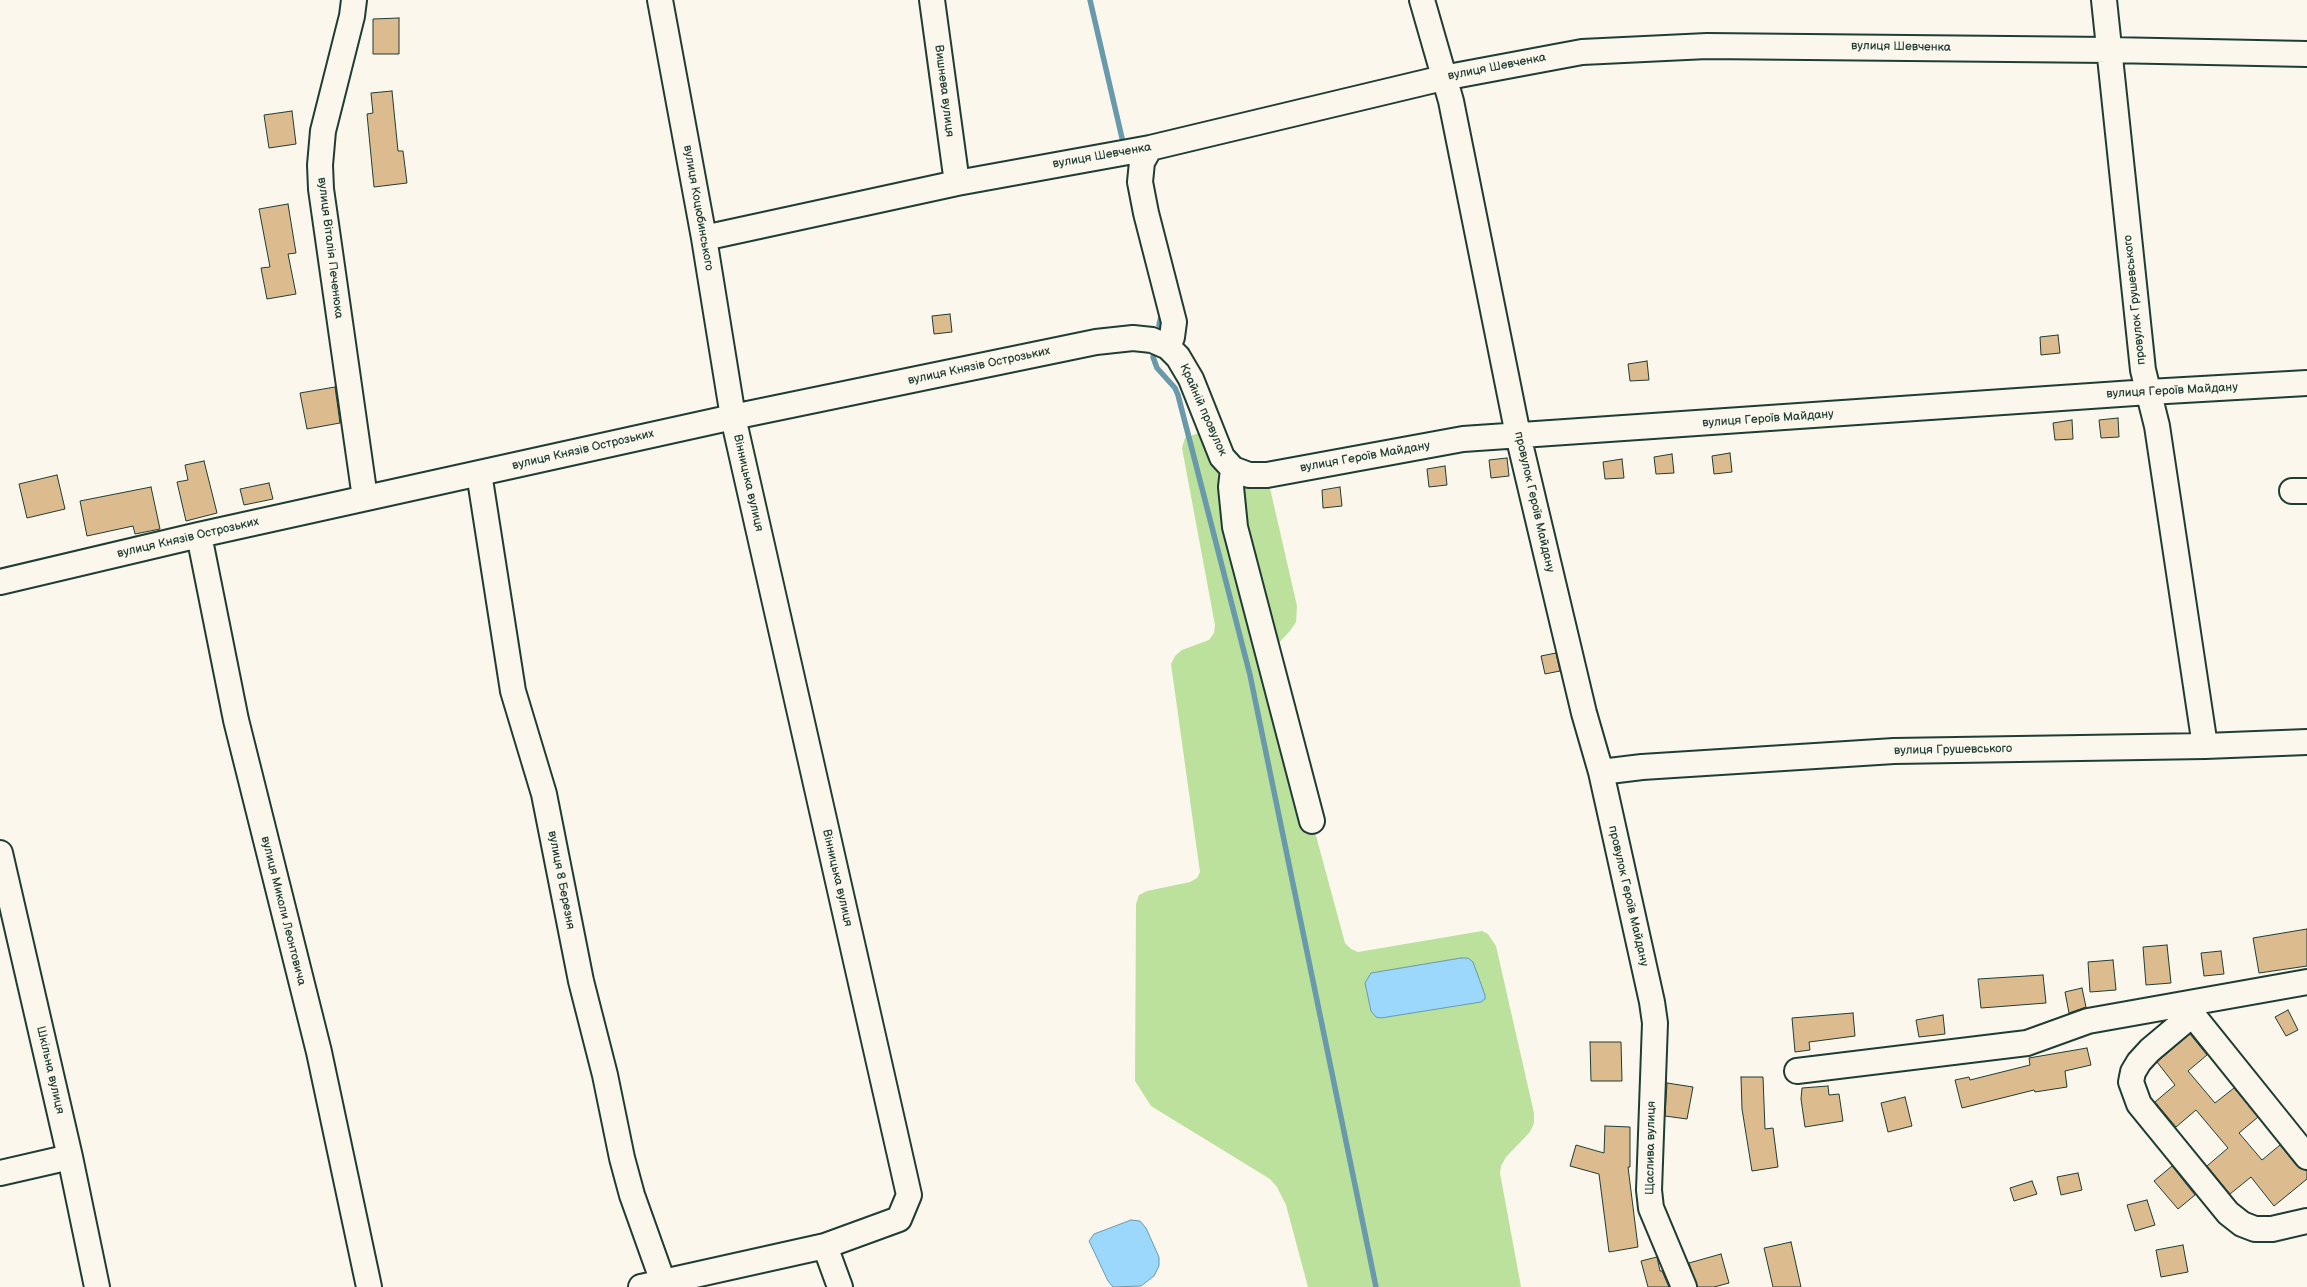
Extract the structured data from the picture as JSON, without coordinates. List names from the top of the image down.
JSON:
{
  "streets": {
    "street": [
      "вулиця Шевченка",
      "Вишнева вулиця",
      "вулиця Коцюбинського",
      "вулиця Віталія Печенюка",
      "провулок Грушевського",
      "вулиця Князів Острозьких",
      "вулиця Героїв Майдану",
      "Крайній провулок",
      "Вінницька вулиця",
      "провулок Героїв Майдану",
      "вулиця Грушевського",
      "вулиця 8 Березня",
      "вулиця Миколи Леонтовича",
      "Шкільна вулиця",
      "Щаслива вулиця"
    ]
  },
  "crossings": [
    ["вулиця Шевченка", "Вишнева вулиця"],
    ["вулиця Шевченка", "вулиця Коцюбинського"],
    ["вулиця Шевченка", "провулок Грушевського"],
    ["вулиця Шевченка", "провулок Героїв Майдану"],
    ["вулиця Коцюбинського", "вулиця Князів Острозьких"],
    ["вулиця Коцюбинського", "Вінницька вулиця"],
    ["вулиця Віталія Печенюка", "вулиця Князів Острозьких"],
    ["провулок Грушевського", "вулиця Героїв Майдану"],
    ["провулок Грушевського", "вулиця Грушевського"],
    ["вулиця Князів Острозьких", "Крайній провулок"],
    ["вулиця Князів Острозьких", "Вінницька вулиця"],
    ["вулиця Князів Острозьких", "вулиця 8 Березня"],
    ["вулиця Князів Острозьких", "вулиця Миколи Леонтовича"],
    ["вулиця Героїв Майдану", "Крайній провулок"],
    ["вулиця Героїв Майдану", "провулок Героїв Майдану"],
    ["Вінницька вулиця", "вулиця 8 Березня"],
    ["провулок Героїв Майдану", "вулиця Грушевського"],
    ["провулок Героїв Майдану", "Щаслива вулиця"]
  ]
}
